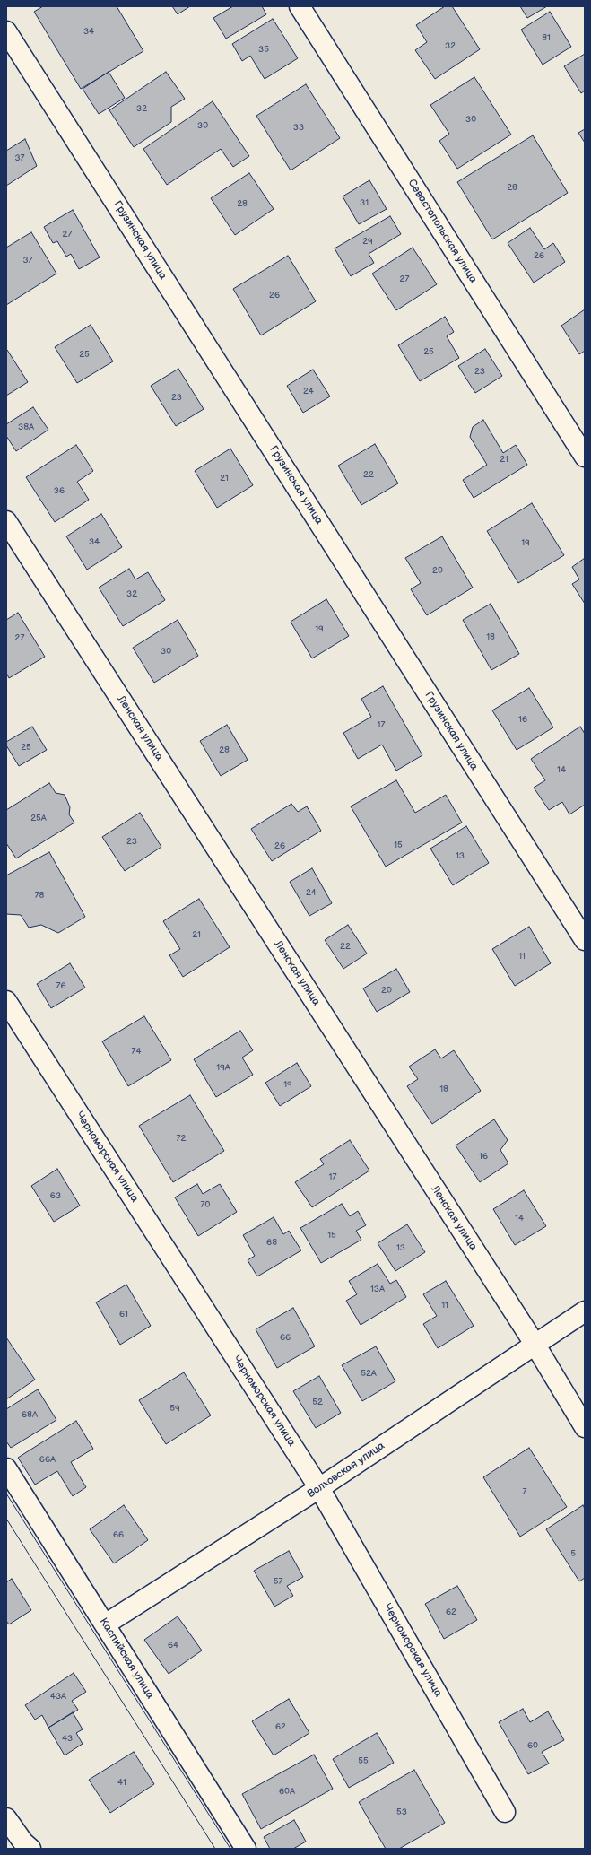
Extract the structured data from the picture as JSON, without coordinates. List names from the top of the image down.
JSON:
{
  "streets": {
    "street": [
      "Севастопольская улица",
      "Грузинская улица",
      "Ленская улица",
      "Черноморская улица",
      "Волховская улица",
      "Каспийская улица"
    ]
  },
  "crossings": [
    ["Ленская улица", "Волховская улица"],
    ["Черноморская улица", "Волховская улица"],
    ["Волховская улица", "Каспийская улица"]
  ],
  "house_numbers": [
    "34",
    "81",
    "32",
    "35",
    "32",
    "30",
    "30",
    "33",
    "37",
    "28",
    "31",
    "28",
    "27",
    "29",
    "26",
    "37",
    "27",
    "26",
    "25",
    "25",
    "23",
    "24",
    "23",
    "38А",
    "21",
    "22",
    "21",
    "36",
    "34",
    "19",
    "20",
    "32",
    "19",
    "18",
    "27",
    "30",
    "16",
    "17",
    "25",
    "28",
    "14",
    "25А",
    "23",
    "15",
    "26",
    "13",
    "24",
    "78",
    "21",
    "22",
    "11",
    "76",
    "20",
    "74",
    "19А",
    "19",
    "18",
    "72",
    "16",
    "17",
    "63",
    "70",
    "14",
    "15",
    "68",
    "13",
    "13А",
    "11",
    "61",
    "66",
    "52А",
    "52",
    "59",
    "68А",
    "66А",
    "7",
    "66",
    "5",
    "57",
    "62",
    "64",
    "43А",
    "62",
    "43",
    "60",
    "55",
    "41",
    "60А",
    "53"
  ]
}
